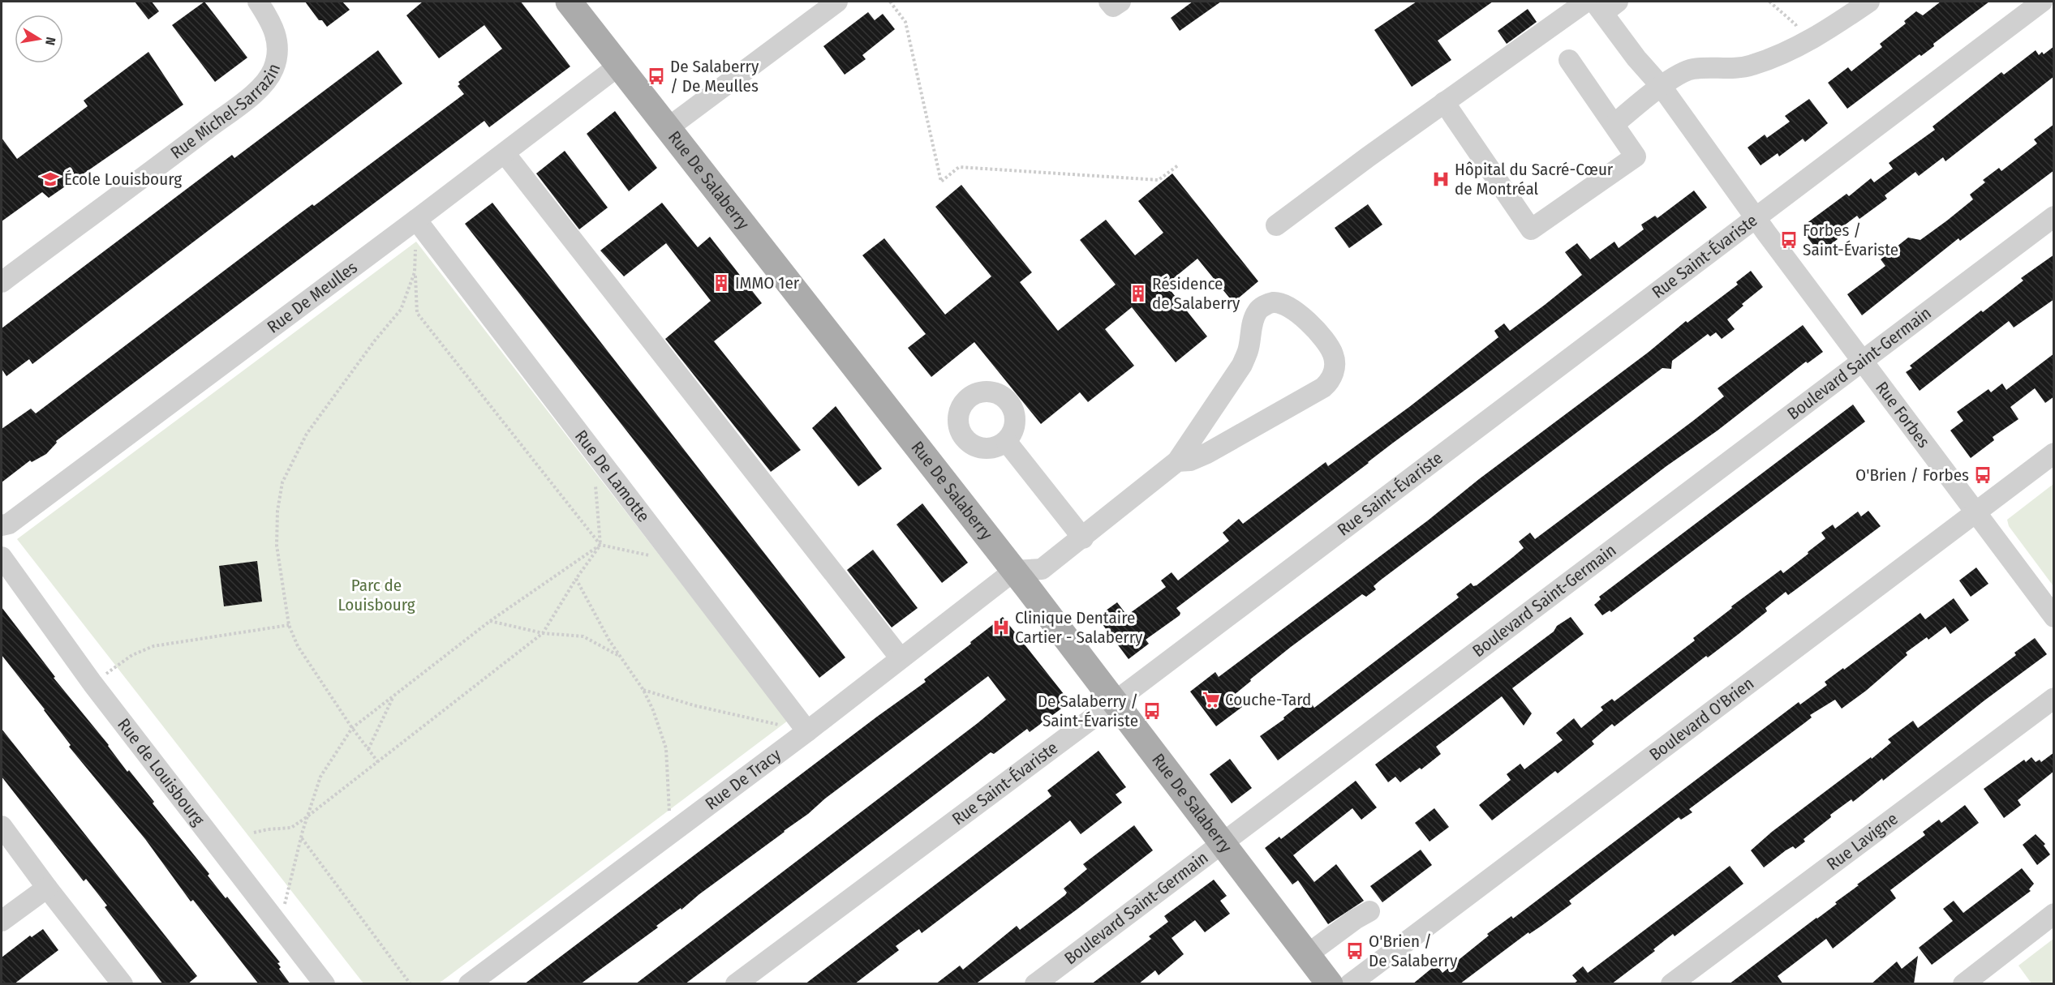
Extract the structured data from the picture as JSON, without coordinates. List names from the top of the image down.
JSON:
{
  "streets": {
    "main road": ["Rue De Salaberry"],
    "street": [
      "Rue Michel-Sarrazin",
      "Rue Saint-Évariste",
      "Rue De Meulles",
      "Boulevard Saint-Germain",
      "Rue Forbes",
      "Rue De Lamotte",
      "Boulevard O'Brien",
      "Rue de Louisbourg",
      "Rue De Tracy",
      "Rue Lavigne"
    ]
  },
  "crossings": [
    ["Rue De Salaberry", "Rue Saint-Évariste"],
    ["Rue De Salaberry", "Rue De Meulles"],
    ["Rue De Salaberry", "Boulevard Saint-Germain"],
    ["Rue De Salaberry", "Rue De Tracy"],
    ["Rue Saint-Évariste", "Rue Forbes"],
    ["Rue De Meulles", "Rue De Lamotte"],
    ["Boulevard Saint-Germain", "Rue Forbes"],
    ["Rue Forbes", "Boulevard O'Brien"],
    ["Rue De Lamotte", "Rue De Tracy"]
  ],
  "parks": ["Parc de Louisbourg"],
  "places": {
    "bus stop": [
      "De Salaberry / De Meulles",
      "Forbes / Saint-Évariste",
      "O'Brien / Forbes",
      "De Salaberry / Saint-Évariste",
      "O'Brien / De Salaberry"
    ],
    "school or university": ["École Louisbourg"],
    "hospital": ["Hôpital du Sacré-Cœur de Montréal", "Clinique Dentaire Cartier - Salaberry"],
    "building": ["IMMO 1er", "Résidence de Salaberry"],
    "supermarket": ["Couche-Tard"]
  },
  "north": "right"
}
